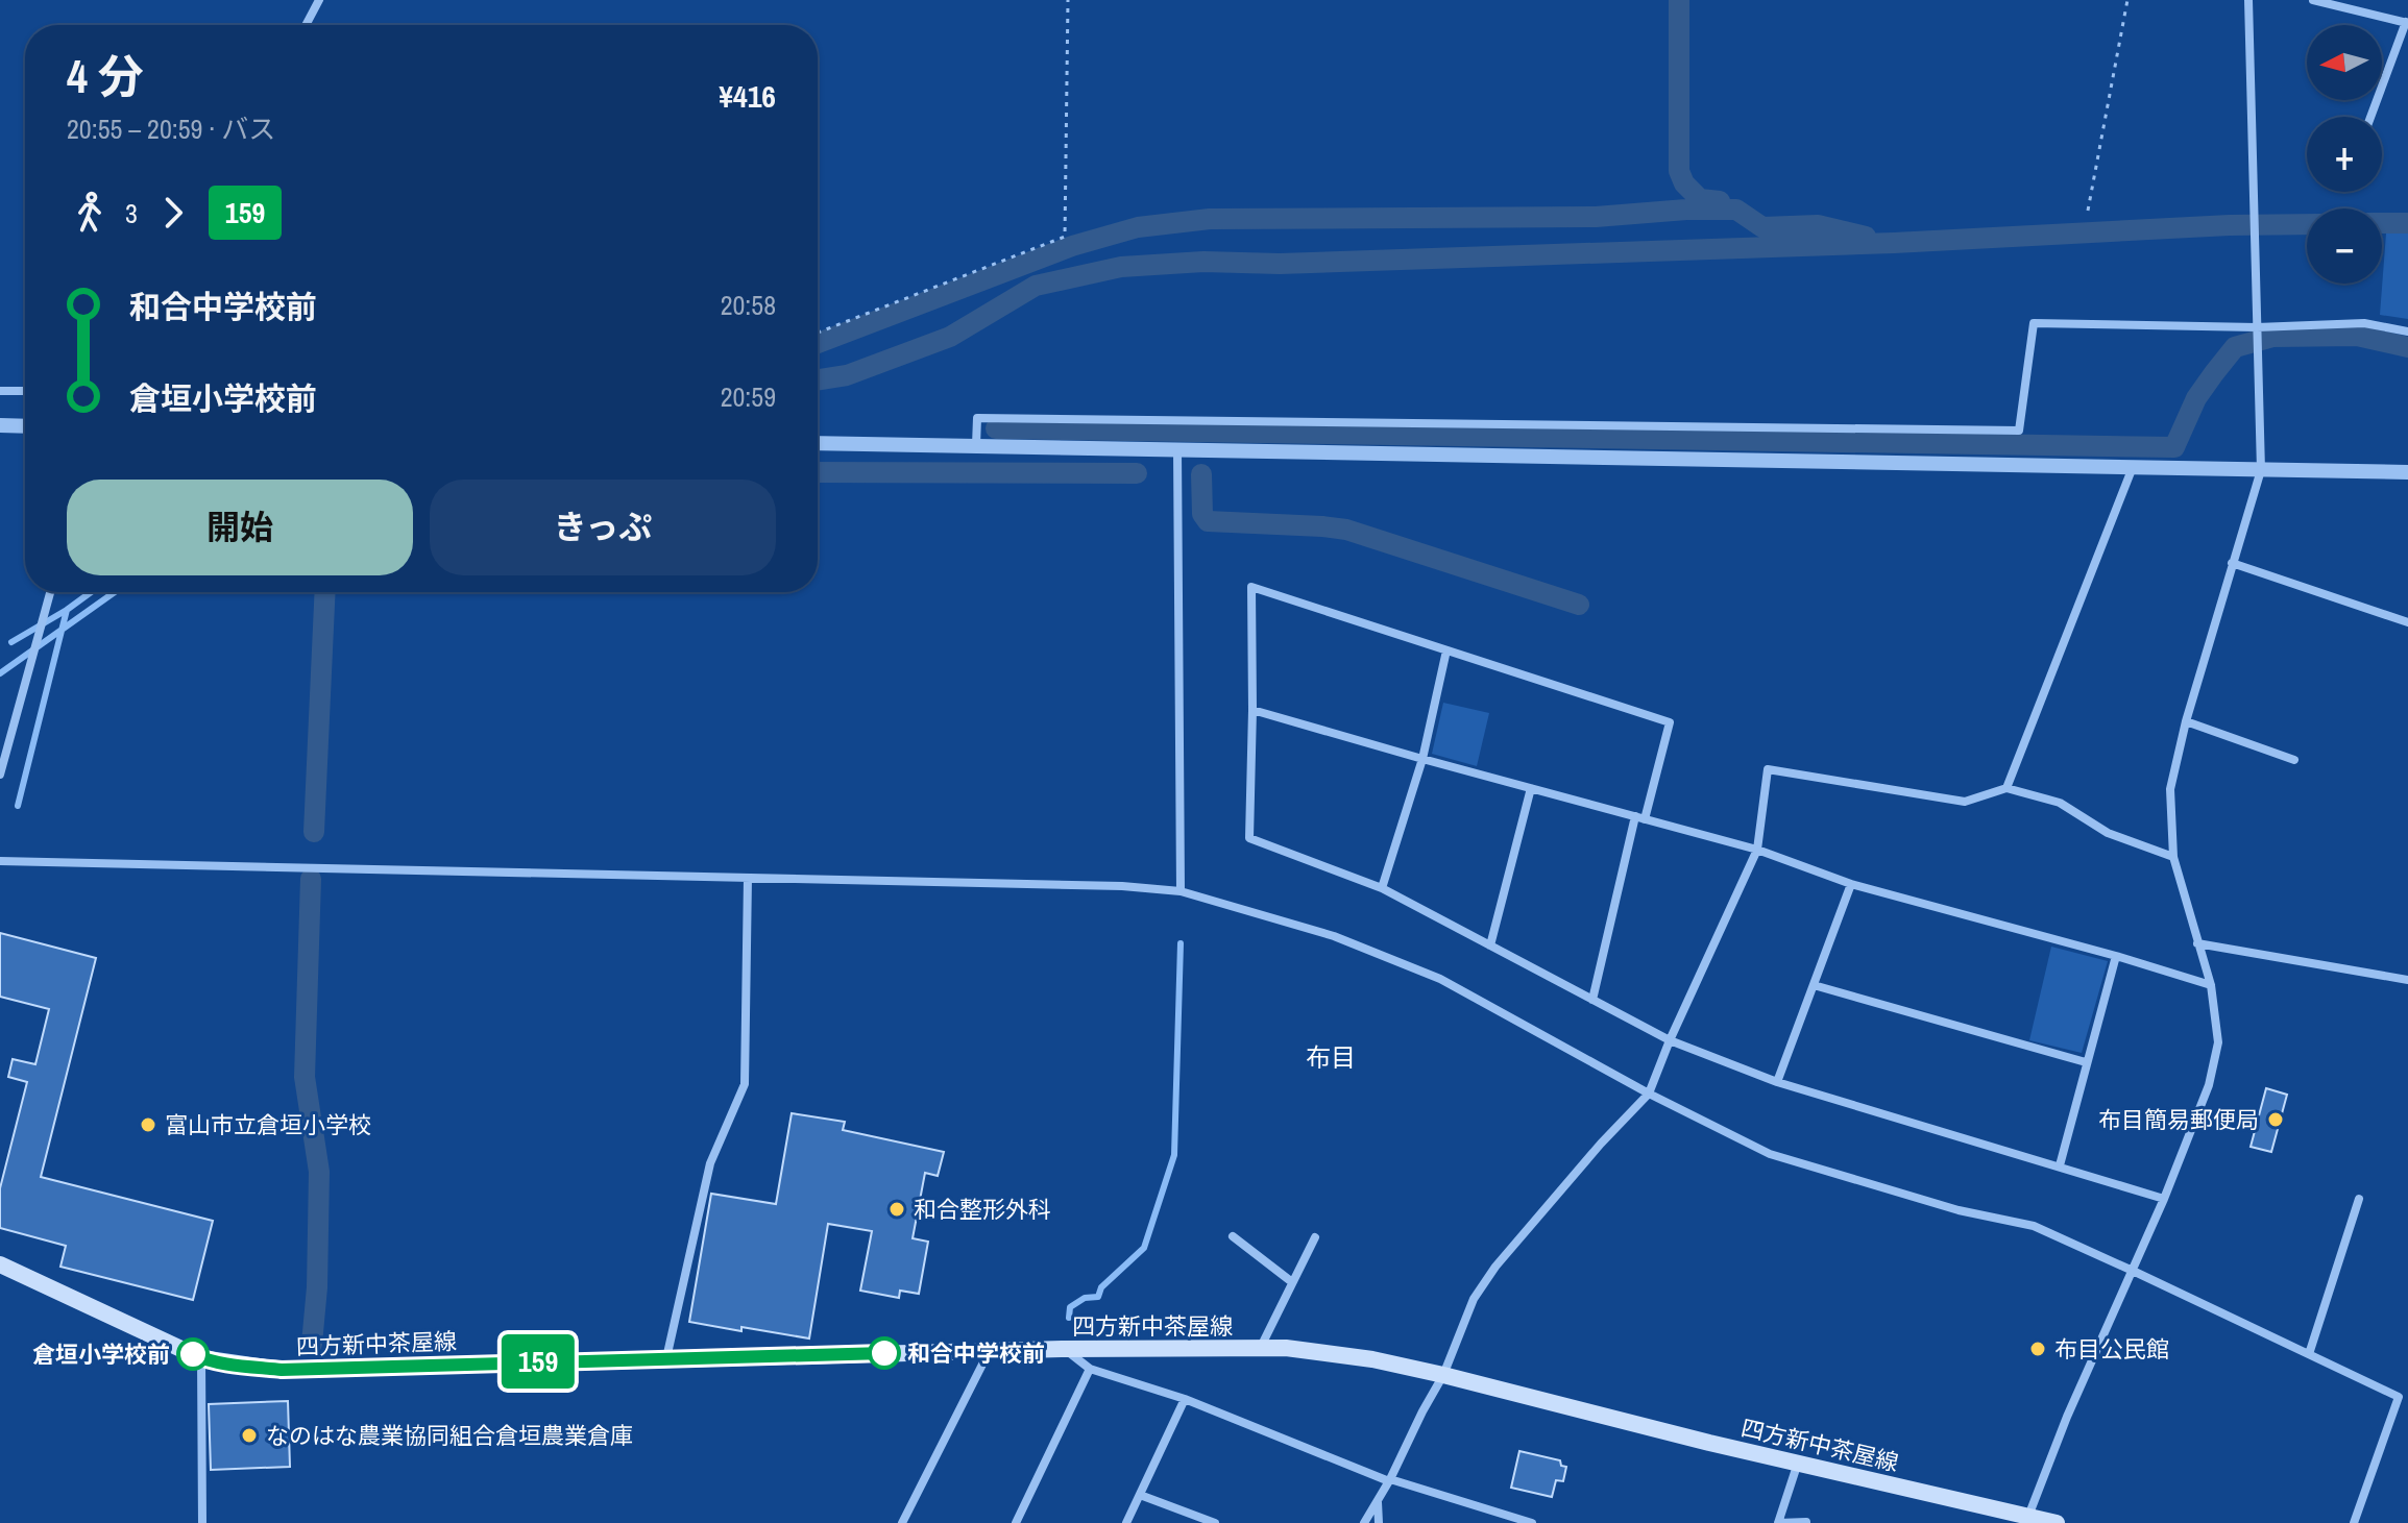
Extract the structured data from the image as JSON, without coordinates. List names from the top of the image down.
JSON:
{
  "streets": {
    "main road": ["四方新中茶屋線"]
  },
  "districts": ["布目"],
  "places": [
    "布目簡易郵便局",
    "富山市立倉垣小学校",
    "和合整形外科",
    "布目公民館",
    "和合中学校前",
    "倉垣小学校前",
    "なのはな農業協同組合倉垣農業倉庫"
  ],
  "lines": ["bus line 159"],
  "north": "left",
  "page": {
    "on_map": "159",
    "map_buttons": ["+", "−"],
    "heading": ["4 分", "20:55 – 20:59 · バス", "¥416"],
    "legs": ["3", "159"],
    "list": [
      {
        "name": "和合中学校前",
        "value": "20:58"
      },
      {
        "name": "倉垣小学校前",
        "value": "20:59"
      }
    ],
    "buttons": ["開始", "きっぷ"]
  }
}
